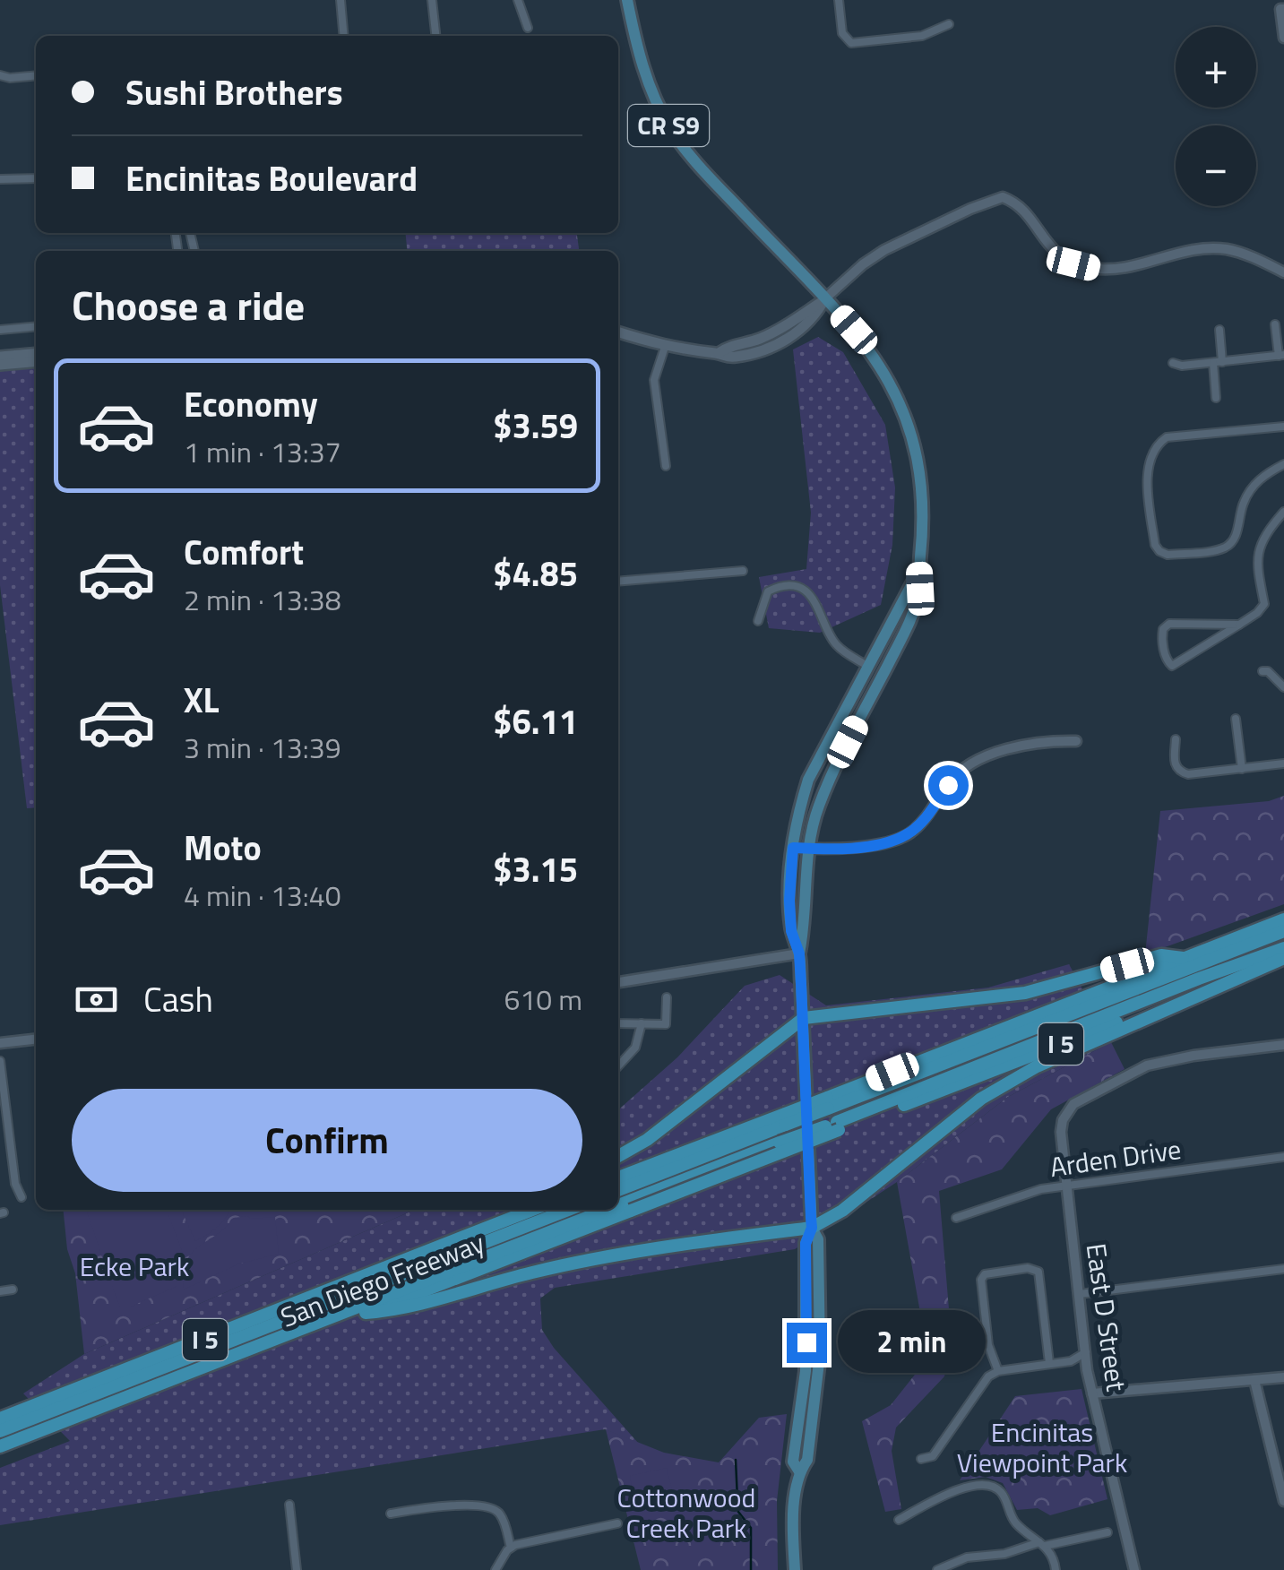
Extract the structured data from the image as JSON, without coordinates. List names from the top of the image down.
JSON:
{
  "streets": {
    "highway": ["I 5", "San Diego Freeway"],
    "main road": ["CR S9"],
    "street": ["Arden Drive", "East D Street"]
  },
  "crossings": [
    ["Arden Drive", "East D Street"]
  ],
  "parks": ["Ecke Park", "Encinitas Viewpoint Park", "Cottonwood Creek Park"],
  "page": {
    "map_buttons": ["+", "−"],
    "banner": ["Sushi Brothers", "Encinitas Boulevard"],
    "heading": "Choose a ride",
    "list": [
      {
        "name": "Economy",
        "note": "1 min · 13:37",
        "value": "$3.59"
      },
      {
        "name": "Comfort",
        "note": "2 min · 13:38",
        "value": "$4.85"
      },
      {
        "name": "XL",
        "note": "3 min · 13:39",
        "value": "$6.11"
      },
      {
        "name": "Moto",
        "note": "4 min · 13:40",
        "value": "$3.15"
      }
    ],
    "pay": ["Cash", "610 m"],
    "buttons": "Confirm",
    "bubble": "2 min"
  }
}
